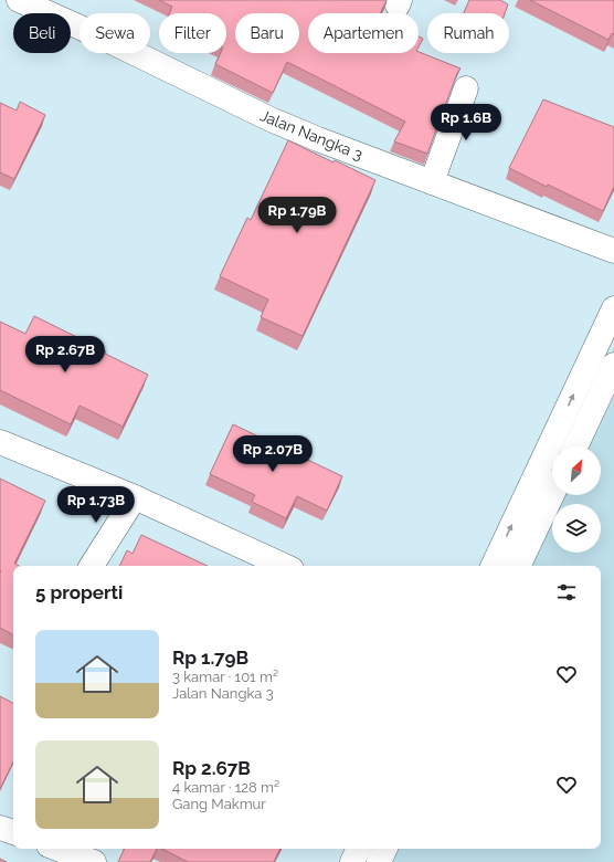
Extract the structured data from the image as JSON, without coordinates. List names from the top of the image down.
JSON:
{
  "streets": {
    "street": ["Jalan Nangka 3"]
  },
  "north": "top right",
  "page": {
    "chip": [
      "Beli",
      "Sewa",
      "Filter",
      "Baru",
      "Apartemen",
      "Rumah"
    ],
    "price": [
      "Rp 1.6B",
      "Rp 1.79B",
      "Rp 2.67B",
      "Rp 2.07B",
      "Rp 1.73B"
    ],
    "heading": "5 properti",
    "list": [
      {
        "name": "Rp 1.79B",
        "note": "3 kamar · 101 m² · Jalan Nangka 3"
      },
      {
        "name": "Rp 2.67B",
        "note": "4 kamar · 128 m² · Gang Makmur"
      }
    ]
  }
}
